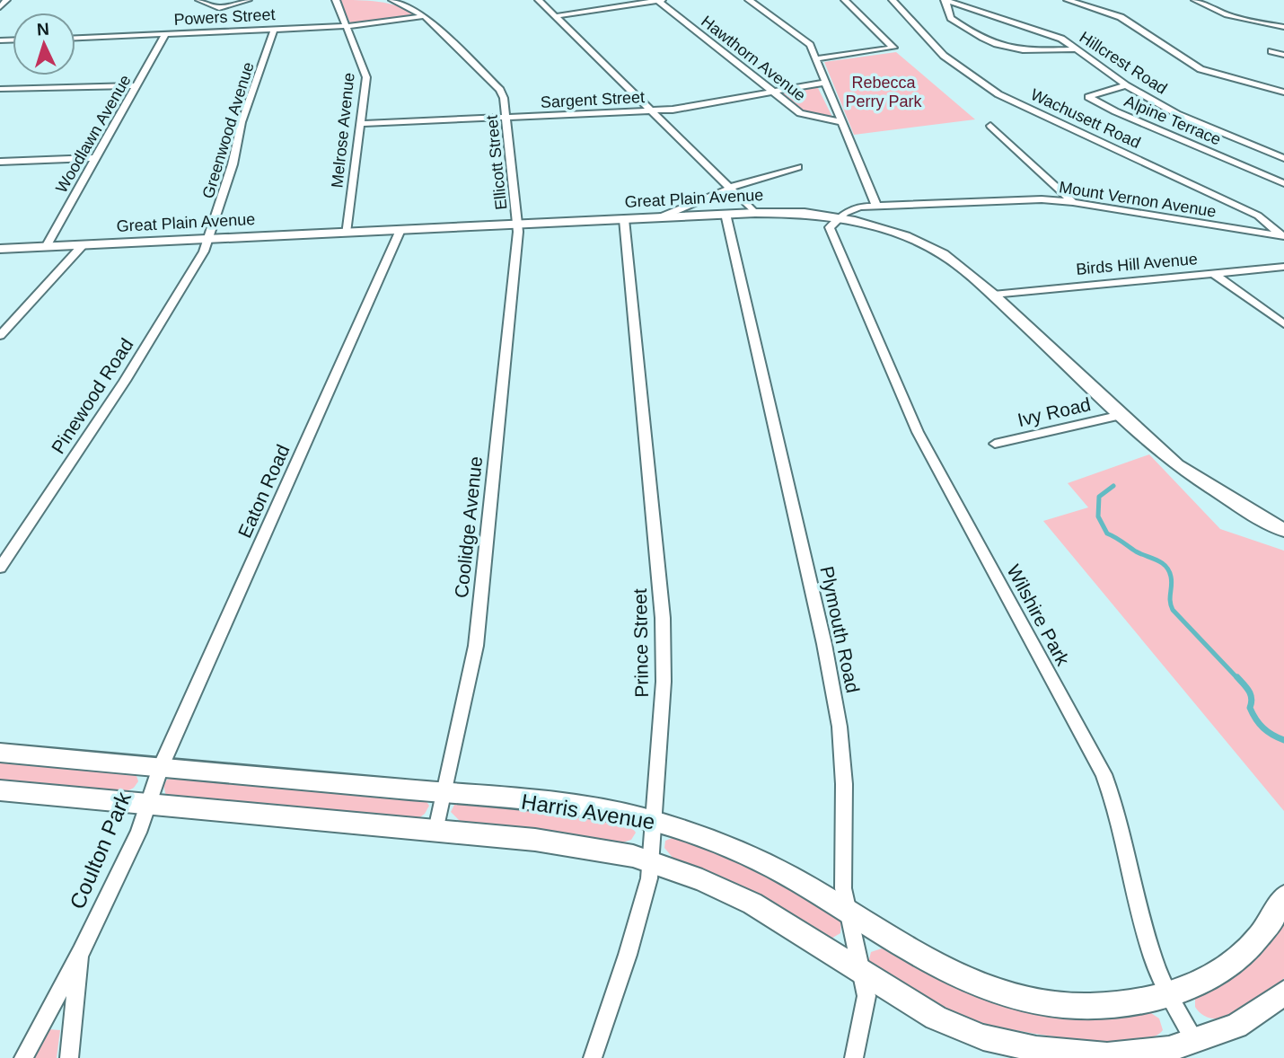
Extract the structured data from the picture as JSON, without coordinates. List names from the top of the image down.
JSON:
{
  "streets": {
    "main road": ["Great Plain Avenue"],
    "street": [
      "Powers Street",
      "Hawthorn Avenue",
      "Hillcrest Road",
      "Sargent Street",
      "Wachusett Road",
      "Alpine Terrace",
      "Greenwood Avenue",
      "Melrose Avenue",
      "Woodlawn Avenue",
      "Ellicott Street",
      "Mount Vernon Avenue",
      "Birds Hill Avenue",
      "Pinewood Road",
      "Ivy Road",
      "Eaton Road",
      "Coolidge Avenue",
      "Wilshire Park",
      "Plymouth Road",
      "Prince Street",
      "Harris Avenue",
      "Coulton Park"
    ]
  },
  "crossings": [
    ["Powers Street", "Greenwood Avenue"],
    ["Powers Street", "Melrose Avenue"],
    ["Powers Street", "Woodlawn Avenue"],
    ["Powers Street", "Ellicott Street"],
    ["Hawthorn Avenue", "Sargent Street"],
    ["Hillcrest Road", "Alpine Terrace"],
    ["Sargent Street", "Melrose Avenue"],
    ["Sargent Street", "Ellicott Street"],
    ["Wachusett Road", "Mount Vernon Avenue"],
    ["Greenwood Avenue", "Great Plain Avenue"],
    ["Greenwood Avenue", "Pinewood Road"],
    ["Melrose Avenue", "Great Plain Avenue"],
    ["Woodlawn Avenue", "Great Plain Avenue"],
    ["Ellicott Street", "Great Plain Avenue"],
    ["Ellicott Street", "Coolidge Avenue"],
    ["Great Plain Avenue", "Mount Vernon Avenue"],
    ["Great Plain Avenue", "Birds Hill Avenue"],
    ["Great Plain Avenue", "Pinewood Road"],
    ["Great Plain Avenue", "Ivy Road"],
    ["Great Plain Avenue", "Eaton Road"],
    ["Great Plain Avenue", "Coolidge Avenue"],
    ["Great Plain Avenue", "Wilshire Park"],
    ["Great Plain Avenue", "Plymouth Road"],
    ["Great Plain Avenue", "Prince Street"],
    ["Mount Vernon Avenue", "Wilshire Park"],
    ["Eaton Road", "Harris Avenue"],
    ["Eaton Road", "Coulton Park"],
    ["Coolidge Avenue", "Harris Avenue"],
    ["Wilshire Park", "Harris Avenue"],
    ["Plymouth Road", "Harris Avenue"],
    ["Prince Street", "Harris Avenue"],
    ["Harris Avenue", "Coulton Park"]
  ],
  "parks": ["Rebecca Perry Park"],
  "north": "top"
}
